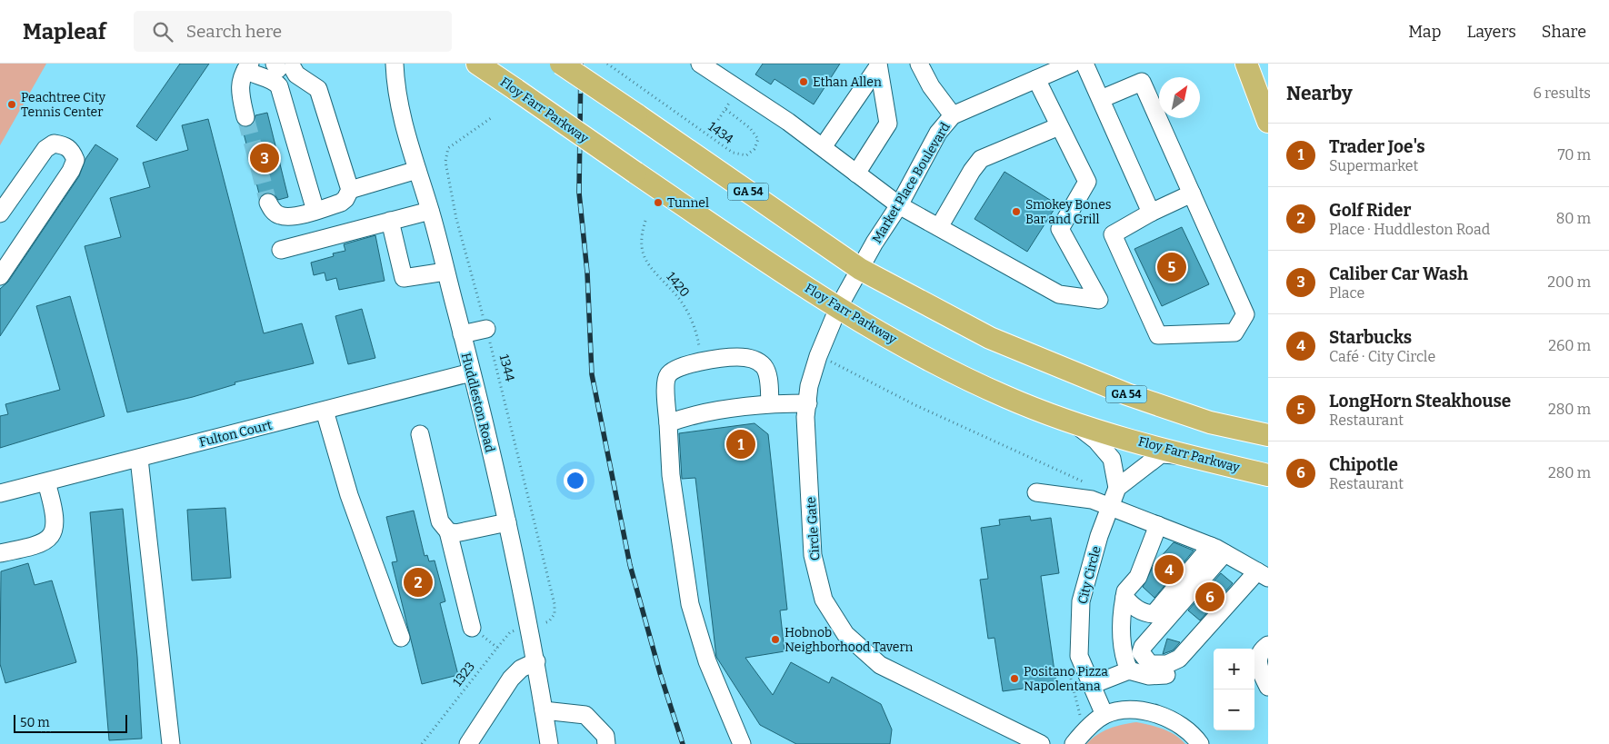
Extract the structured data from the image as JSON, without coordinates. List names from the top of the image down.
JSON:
{
  "streets": {
    "main road": ["Floy Farr Parkway", "GA 54"],
    "street": [
      "Market Place Boulevard",
      "Huddleston Road",
      "Fulton Court",
      "Circle Gate",
      "City Circle"
    ],
    "path": [
      "1434",
      "1420",
      "1344",
      "1323"
    ]
  },
  "crossings": [
    ["Floy Farr Parkway", "Market Place Boulevard"],
    ["Floy Farr Parkway", "Circle Gate"],
    ["Floy Farr Parkway", "City Circle"],
    ["Market Place Boulevard", "GA 54"],
    ["Market Place Boulevard", "Circle Gate"],
    ["1344", "Huddleston Road"],
    ["1344", "1323"],
    ["Huddleston Road", "Fulton Court"],
    ["Huddleston Road", "1323"]
  ],
  "places": [
    "Ethan Allen",
    "Peachtree City Tennis Center",
    "Tunnel",
    "Smokey Bones Bar and Grill",
    "Hobnob Neighborhood Tavern",
    "Positano Pizza Napolentana"
  ],
  "scale_bar": "50 m",
  "north": "top right",
  "page": {
    "header": "Mapleaf",
    "search": "Search here",
    "nav": ["Map", "Layers", "Share"],
    "heading": ["Nearby", "6 results"],
    "list": [
      {
        "mark": "1",
        "name": "Trader Joe's",
        "note": "Supermarket",
        "value": "70 m"
      },
      {
        "mark": "2",
        "name": "Golf Rider",
        "note": "Place · Huddleston Road",
        "value": "80 m"
      },
      {
        "mark": "3",
        "name": "Caliber Car Wash",
        "note": "Place",
        "value": "200 m"
      },
      {
        "mark": "4",
        "name": "Starbucks",
        "note": "Café · City Circle",
        "value": "260 m"
      },
      {
        "mark": "5",
        "name": "LongHorn Steakhouse",
        "note": "Restaurant",
        "value": "280 m"
      },
      {
        "mark": "6",
        "name": "Chipotle",
        "note": "Restaurant",
        "value": "280 m"
      }
    ],
    "pins": [
      "3",
      "5",
      "1",
      "4",
      "2",
      "6"
    ],
    "map_buttons": ["+", "−"],
    "scale": "50 m"
  }
}
